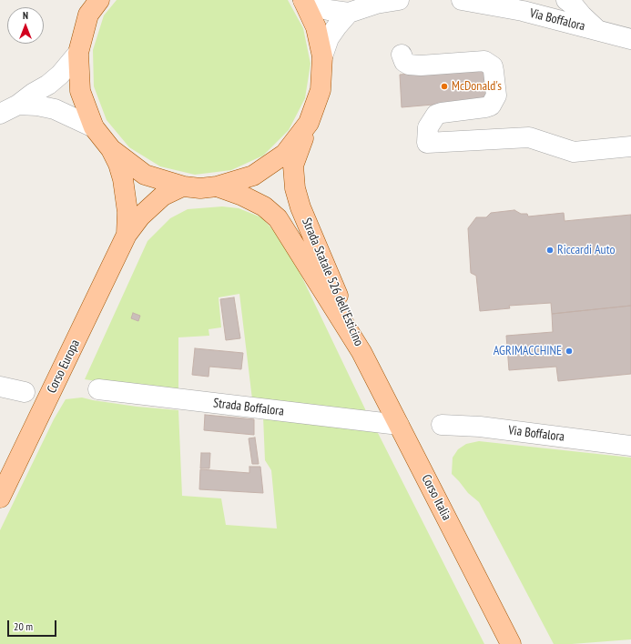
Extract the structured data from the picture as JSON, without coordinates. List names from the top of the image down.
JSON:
{
  "streets": {
    "main road": ["Strada Statale 526 dell'Esticino", "Corso Europa", "Corso Italia"],
    "street": ["Via Boffalora", "Strada Boffalora"]
  },
  "crossings": [
    ["Strada Statale 526 dell'Esticino", "Corso Europa"],
    ["Strada Statale 526 dell'Esticino", "Corso Italia"],
    ["Strada Boffalora", "Corso Italia"]
  ],
  "places": ["McDonald's", "Riccardi Auto", "AGRIMACCHINE"],
  "scale_bar": "20 m",
  "north": "top"
}
